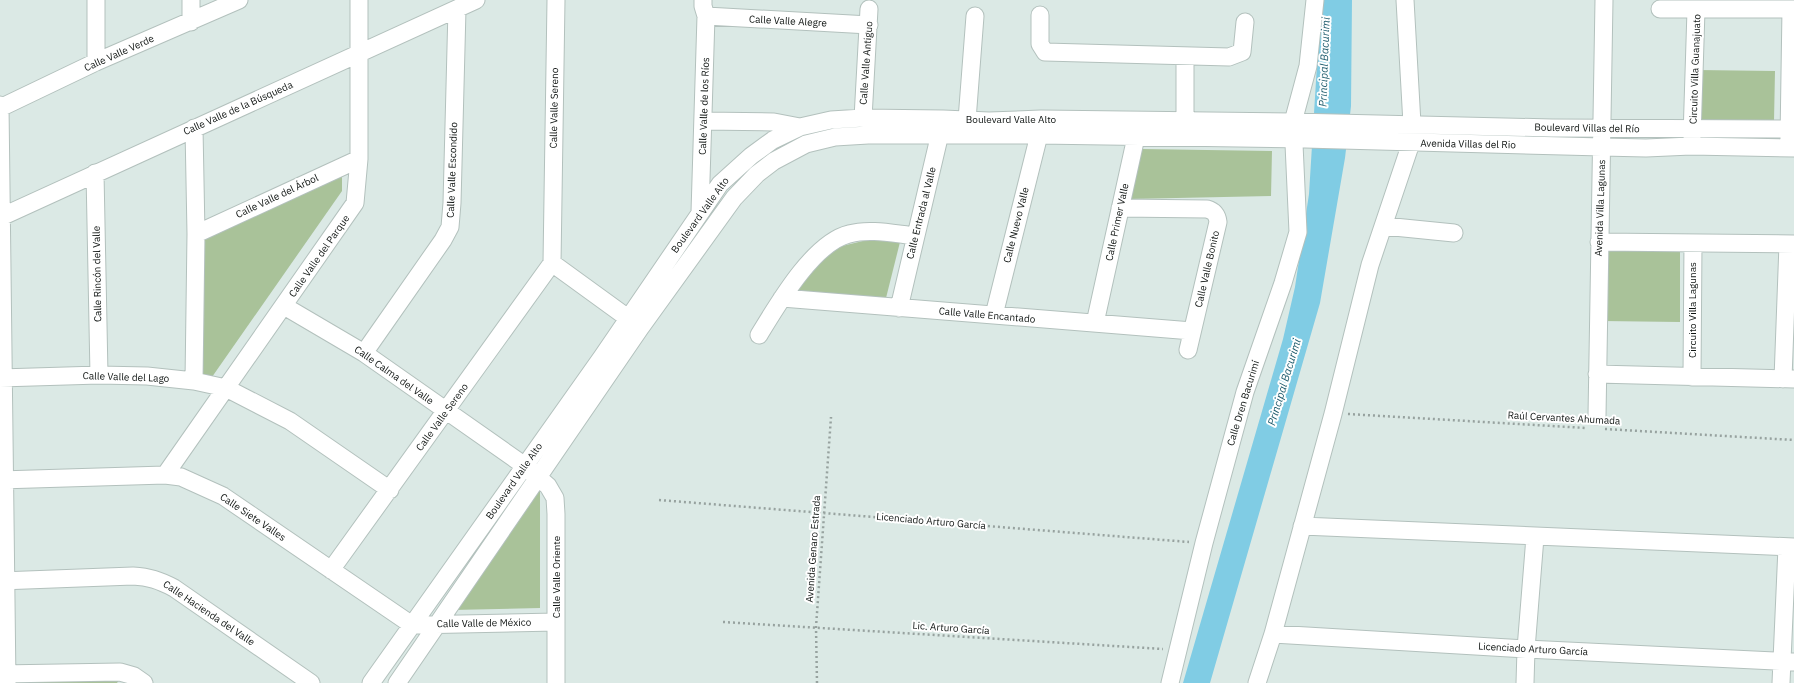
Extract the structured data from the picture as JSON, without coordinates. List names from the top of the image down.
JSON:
{
  "streets": {
    "street": [
      "Calle Valle Alegre",
      "Calle Valle Verde",
      "Calle Valle Antiguo",
      "Circuito Villa Guanajuato",
      "Calle Valle de los Ríos",
      "Calle Valle de la Búsqueda",
      "Calle Valle Sereno",
      "Boulevard Valle Alto",
      "Boulevard Villas del Río",
      "Avenida Villas del Rio",
      "Calle Valle Escondido",
      "Calle Valle del Árbol",
      "Avenida Villa Lagunas",
      "Calle Entrada al Valle",
      "Calle Primer Valle",
      "Calle Nuevo Valle",
      "Calle Valle del Parque",
      "Calle Valle Bonito",
      "Calle Rincón del Valle",
      "Circuito Villa Lagunas",
      "Calle Valle Encantado",
      "Calle Calma del Valle",
      "Calle Valle del Lago",
      "Calle Dren Bacurimí",
      "Calle Siete Valles",
      "Licenciado Arturo García",
      "Calle Valle Oriente",
      "Calle Hacienda del Valle",
      "Calle Valle de México"
    ],
    "path": ["Raúl Cervantes Ahumada", "Avenida Genaro Estrada", "Lic. Arturo García"]
  },
  "crossings": [
    ["Calle Valle Alegre", "Calle Valle Antiguo"],
    ["Calle Valle Alegre", "Calle Valle de los Ríos"],
    ["Calle Valle Antiguo", "Boulevard Valle Alto"],
    ["Circuito Villa Guanajuato", "Boulevard Villas del Río"],
    ["Calle Valle de los Ríos", "Boulevard Valle Alto"],
    ["Calle Valle de la Búsqueda", "Calle Valle Escondido"],
    ["Calle Valle de la Búsqueda", "Calle Valle del Parque"],
    ["Calle Valle de la Búsqueda", "Calle Rincón del Valle"],
    ["Calle Valle Sereno", "Calle Calma del Valle"],
    ["Calle Valle Sereno", "Calle Valle del Lago"],
    ["Calle Valle Sereno", "Calle Siete Valles"],
    ["Boulevard Valle Alto", "Boulevard Villas del Río"],
    ["Boulevard Valle Alto", "Avenida Villas del Rio"],
    ["Boulevard Valle Alto", "Calle Entrada al Valle"],
    ["Boulevard Valle Alto", "Calle Primer Valle"],
    ["Boulevard Valle Alto", "Calle Nuevo Valle"],
    ["Boulevard Valle Alto", "Calle Calma del Valle"],
    ["Boulevard Valle Alto", "Calle Dren Bacurimí"],
    ["Boulevard Valle Alto", "Calle Siete Valles"],
    ["Boulevard Valle Alto", "Calle Valle Oriente"],
    ["Boulevard Valle Alto", "Calle Valle de México"],
    ["Boulevard Villas del Río", "Avenida Villas del Rio"],
    ["Boulevard Villas del Río", "Avenida Villa Lagunas"],
    ["Calle Valle Escondido", "Calle Calma del Valle"],
    ["Calle Valle del Árbol", "Calle Valle del Parque"],
    ["Avenida Villa Lagunas", "Raúl Cervantes Ahumada"],
    ["Calle Entrada al Valle", "Calle Valle Encantado"],
    ["Calle Primer Valle", "Calle Valle Bonito"],
    ["Calle Primer Valle", "Calle Valle Encantado"],
    ["Calle Nuevo Valle", "Calle Valle Encantado"],
    ["Calle Valle del Parque", "Calle Calma del Valle"],
    ["Calle Valle del Parque", "Calle Valle del Lago"],
    ["Calle Valle del Parque", "Calle Siete Valles"],
    ["Calle Valle Bonito", "Calle Valle Encantado"],
    ["Calle Rincón del Valle", "Calle Valle del Lago"],
    ["Calle Calma del Valle", "Calle Valle Oriente"],
    ["Calle Dren Bacurimí", "Licenciado Arturo García"],
    ["Calle Dren Bacurimí", "Lic. Arturo García"],
    ["Calle Siete Valles", "Calle Valle de México"],
    ["Licenciado Arturo García", "Avenida Genaro Estrada"],
    ["Avenida Genaro Estrada", "Lic. Arturo García"],
    ["Calle Valle Oriente", "Calle Valle de México"]
  ],
  "water": ["Principal Bacurimi"]
}
